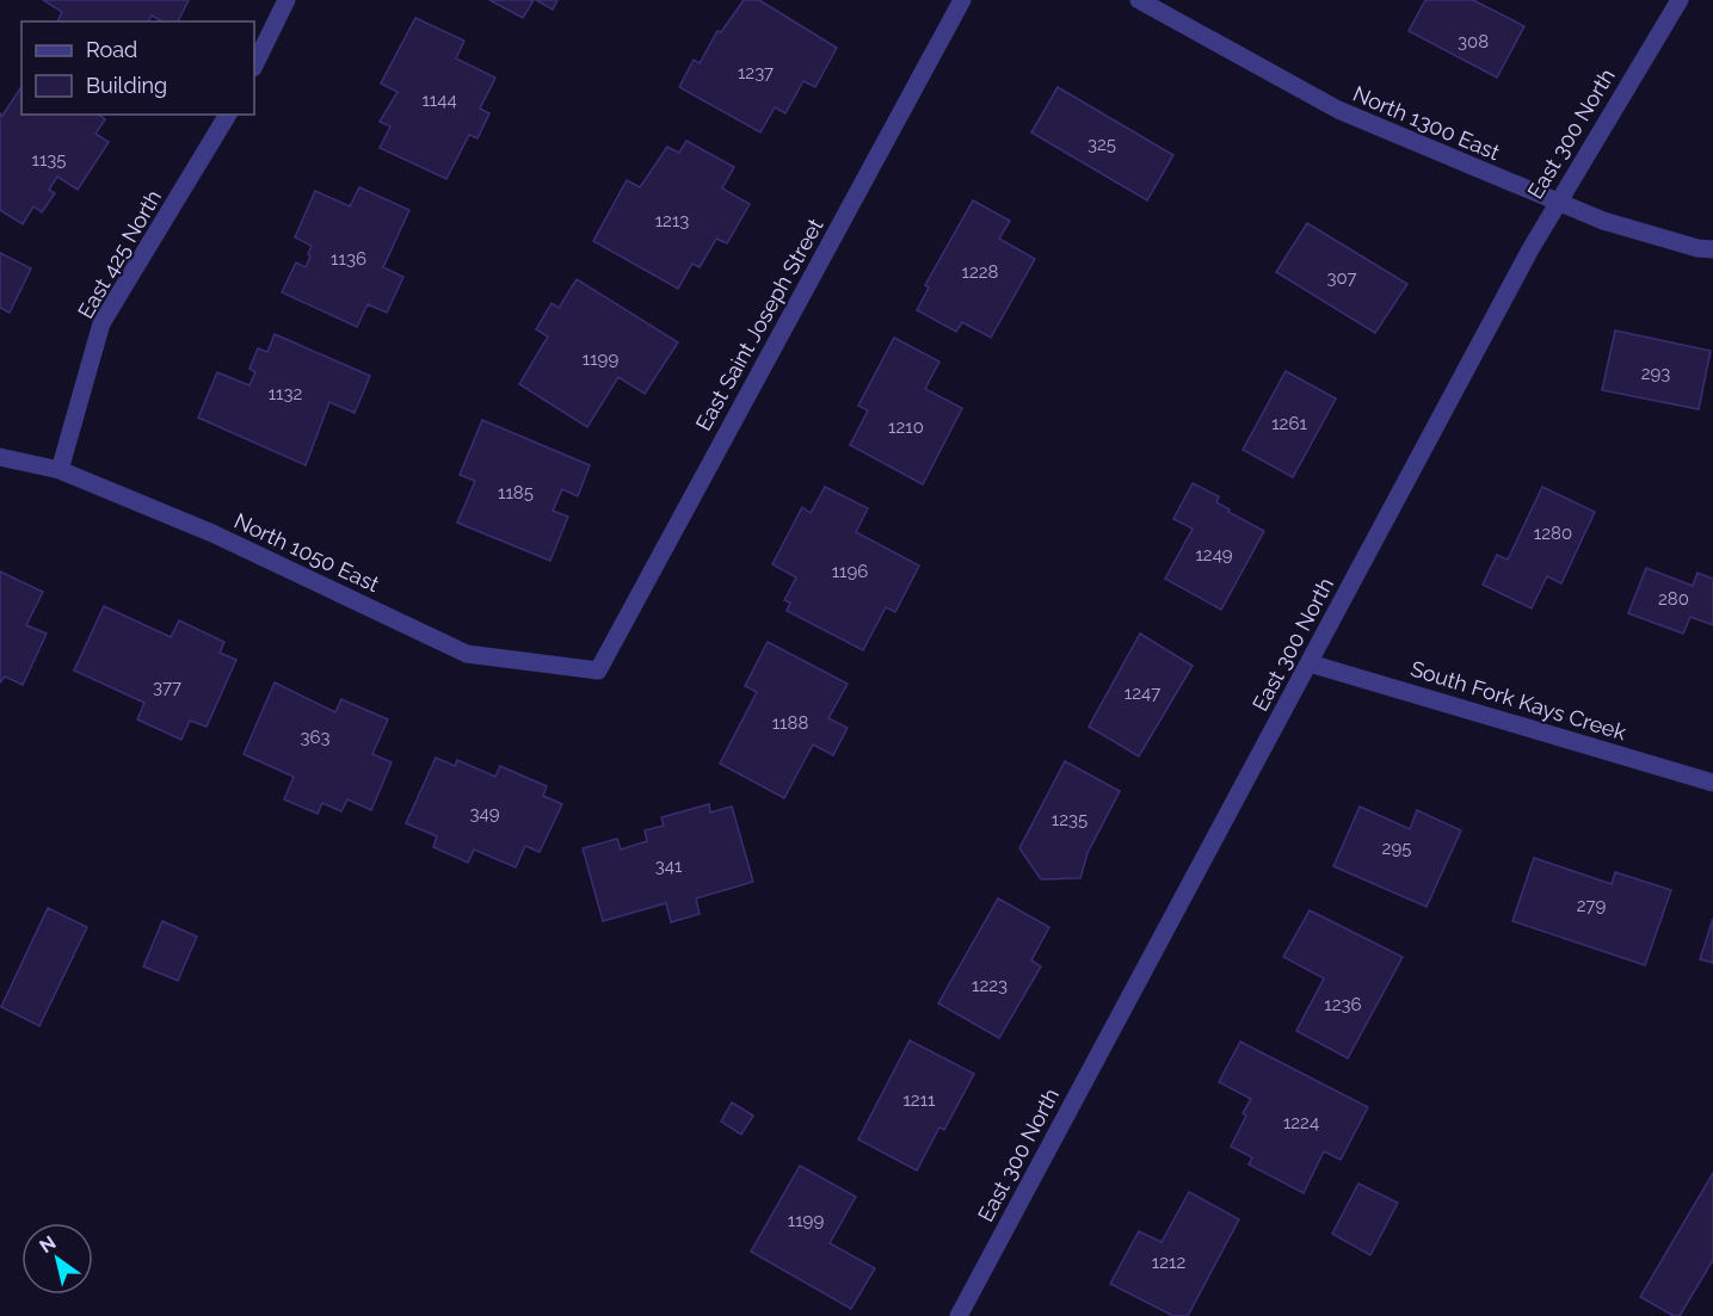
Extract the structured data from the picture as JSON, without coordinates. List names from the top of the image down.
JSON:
{
  "streets": {
    "street": [
      "North 1300 East",
      "East 300 North",
      "East 425 North",
      "East Saint Joseph Street",
      "North 1050 East",
      "South Fork Kays Creek"
    ]
  },
  "crossings": [
    ["North 1300 East", "East 300 North"],
    ["East 300 North", "South Fork Kays Creek"],
    ["East 425 North", "North 1050 East"],
    ["East Saint Joseph Street", "North 1050 East"]
  ],
  "house_numbers": [
    "308",
    "1237",
    "1144",
    "325",
    "1135",
    "1213",
    "1136",
    "1228",
    "307",
    "1199",
    "293",
    "1132",
    "1261",
    "1210",
    "1185",
    "1280",
    "1249",
    "1196",
    "280",
    "377",
    "1247",
    "1188",
    "363",
    "349",
    "1235",
    "295",
    "341",
    "279",
    "1223",
    "1236",
    "1211",
    "1224",
    "1199",
    "1212"
  ],
  "legend": ["Road", "Building"],
  "north": "top left"
}
